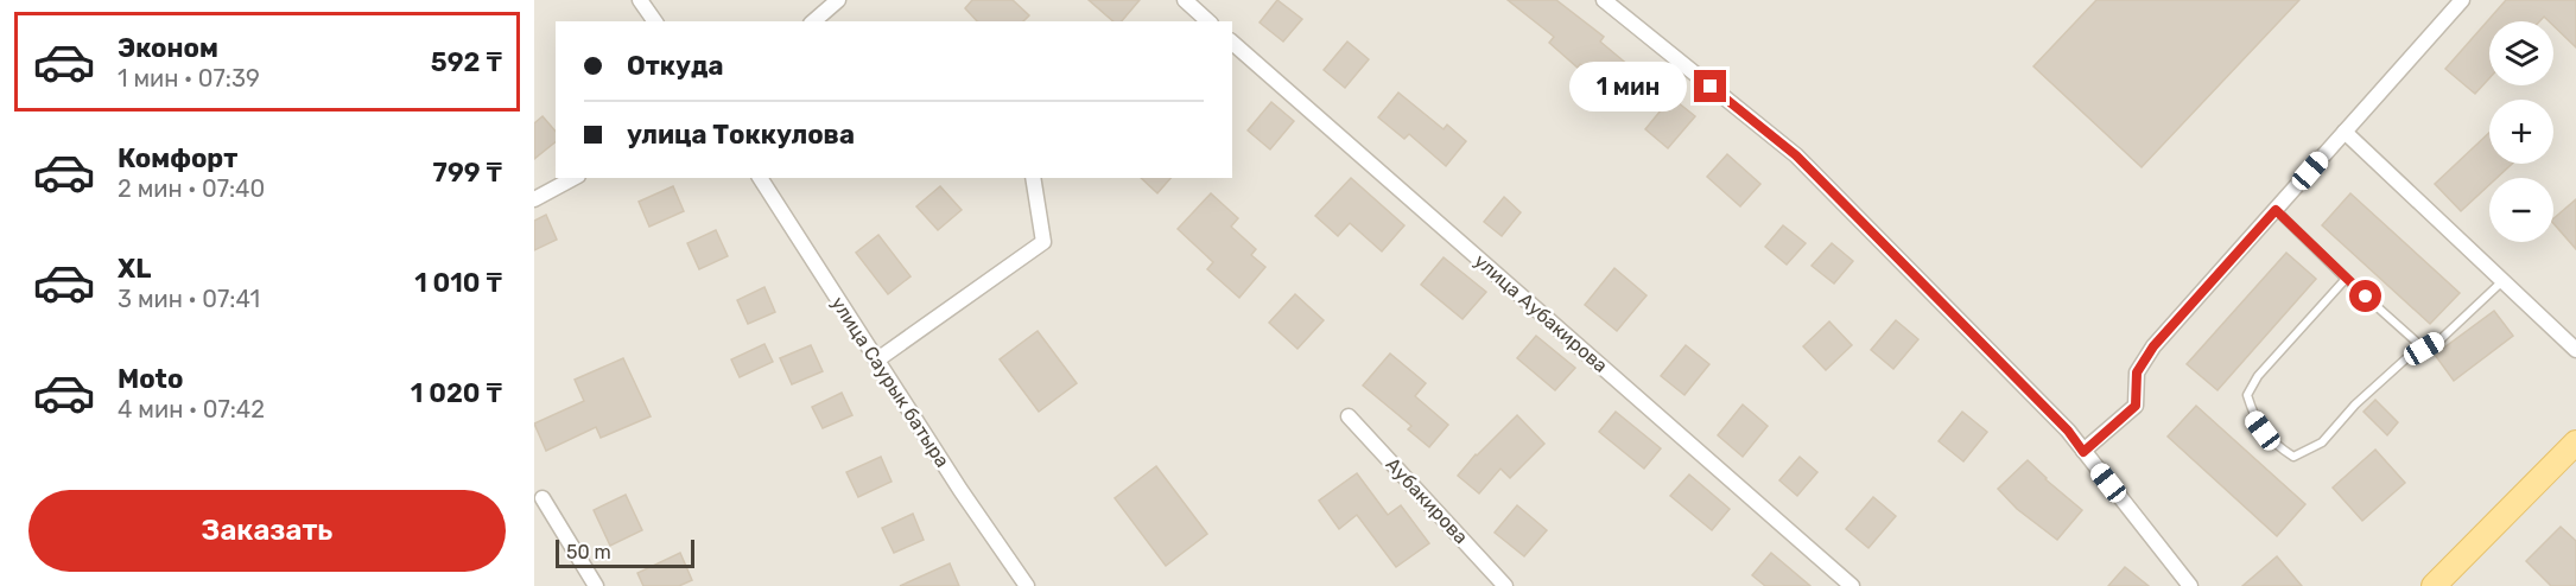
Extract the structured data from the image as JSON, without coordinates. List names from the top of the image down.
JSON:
{
  "streets": {
    "street": ["улица Аубакирова", "улица Саурык батыра", "Аубакирова"]
  },
  "scale_bar": "50 m",
  "page": {
    "list": [
      {
        "name": "Эконом",
        "note": "1 мин · 07:39",
        "value": "592 ₸"
      },
      {
        "name": "Комфорт",
        "note": "2 мин · 07:40",
        "value": "799 ₸"
      },
      {
        "name": "XL",
        "note": "3 мин · 07:41",
        "value": "1 010 ₸"
      },
      {
        "name": "Moto",
        "note": "4 мин · 07:42",
        "value": "1 020 ₸"
      }
    ],
    "map_buttons": ["+", "−"],
    "banner": ["Откуда", "улица Токкулова"],
    "bubble": "1 мин",
    "buttons": "Заказать",
    "scale": "50 m"
  }
}
